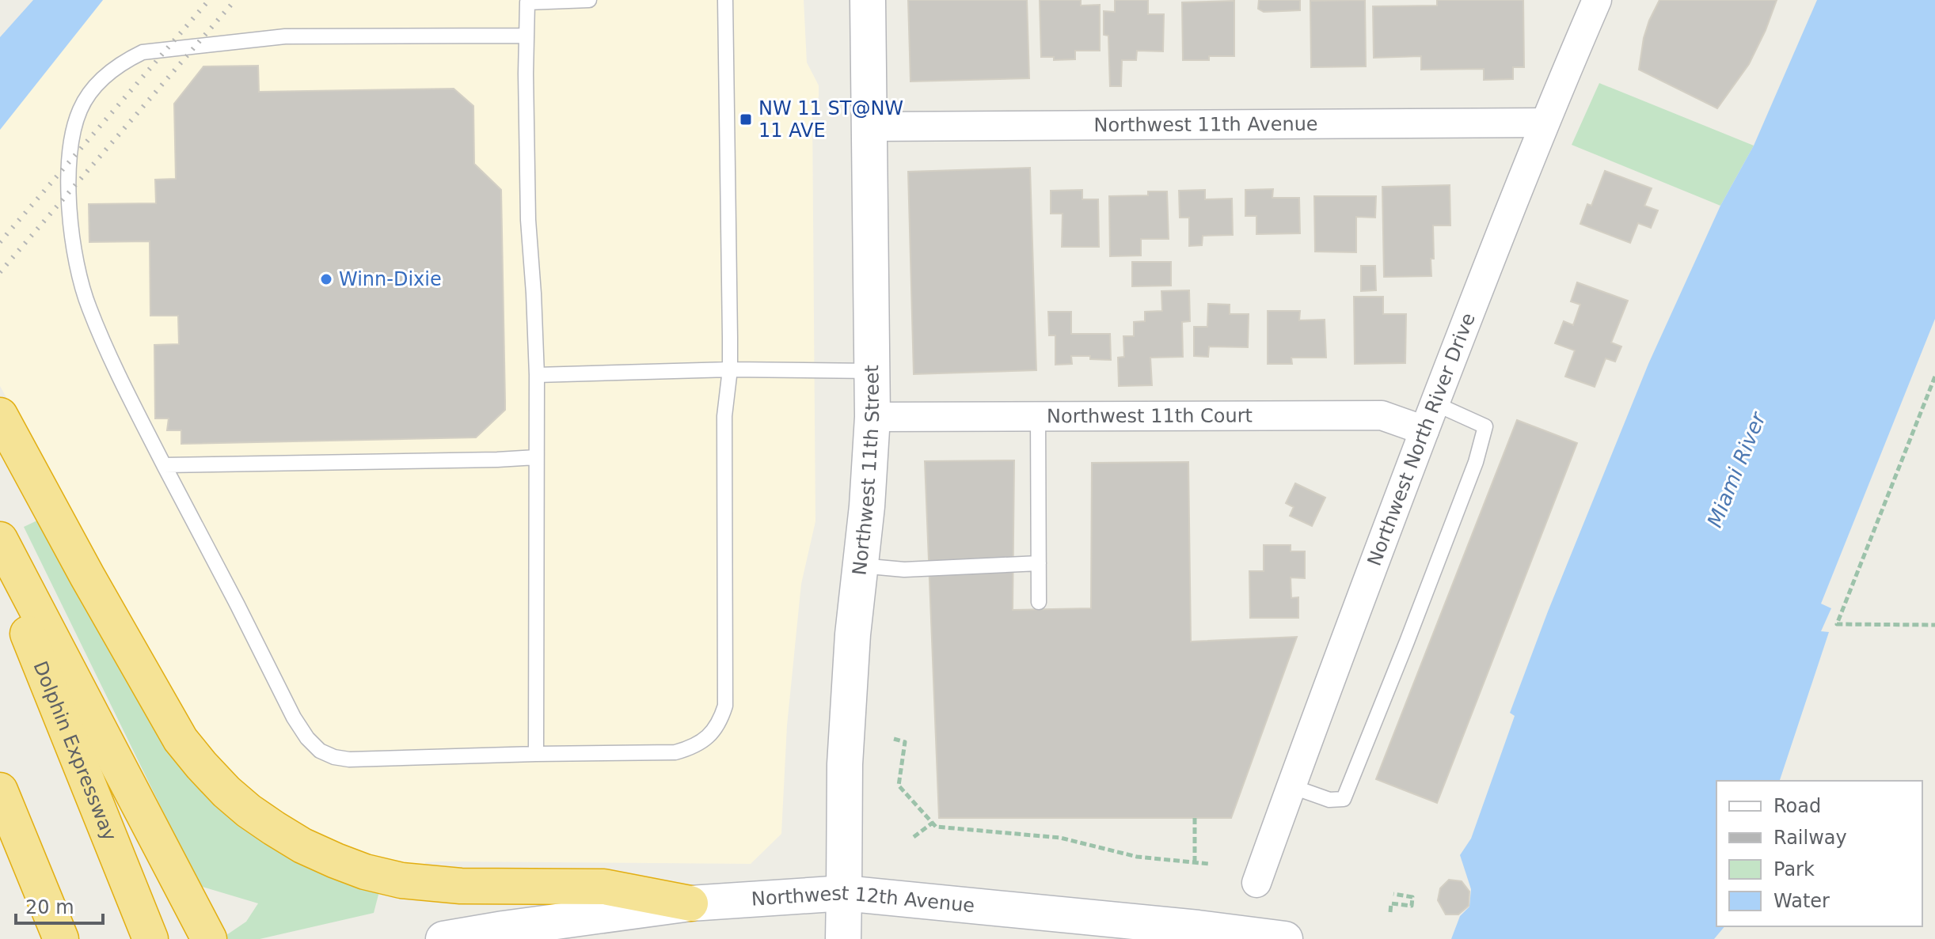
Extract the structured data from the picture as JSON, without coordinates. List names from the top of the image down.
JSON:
{
  "streets": {
    "highway": ["Dolphin Expressway"],
    "street": [
      "Northwest 11th Avenue",
      "Northwest 11th Court",
      "Northwest North River Drive",
      "Northwest 11th Street",
      "Northwest 12th Avenue"
    ]
  },
  "crossings": [
    ["Northwest 11th Avenue", "Northwest North River Drive"],
    ["Northwest 11th Avenue", "Northwest 11th Street"],
    ["Northwest 11th Court", "Northwest North River Drive"],
    ["Northwest 11th Court", "Northwest 11th Street"],
    ["Northwest 11th Street", "Northwest 12th Avenue"]
  ],
  "water": ["Miami River"],
  "places": {
    "transit": ["NW 11 ST@NW 11 AVE"],
    "other": ["Winn-Dixie"]
  },
  "legend": [
    "Road",
    "Railway",
    "Park",
    "Water"
  ],
  "scale_bar": "20 m"
}
